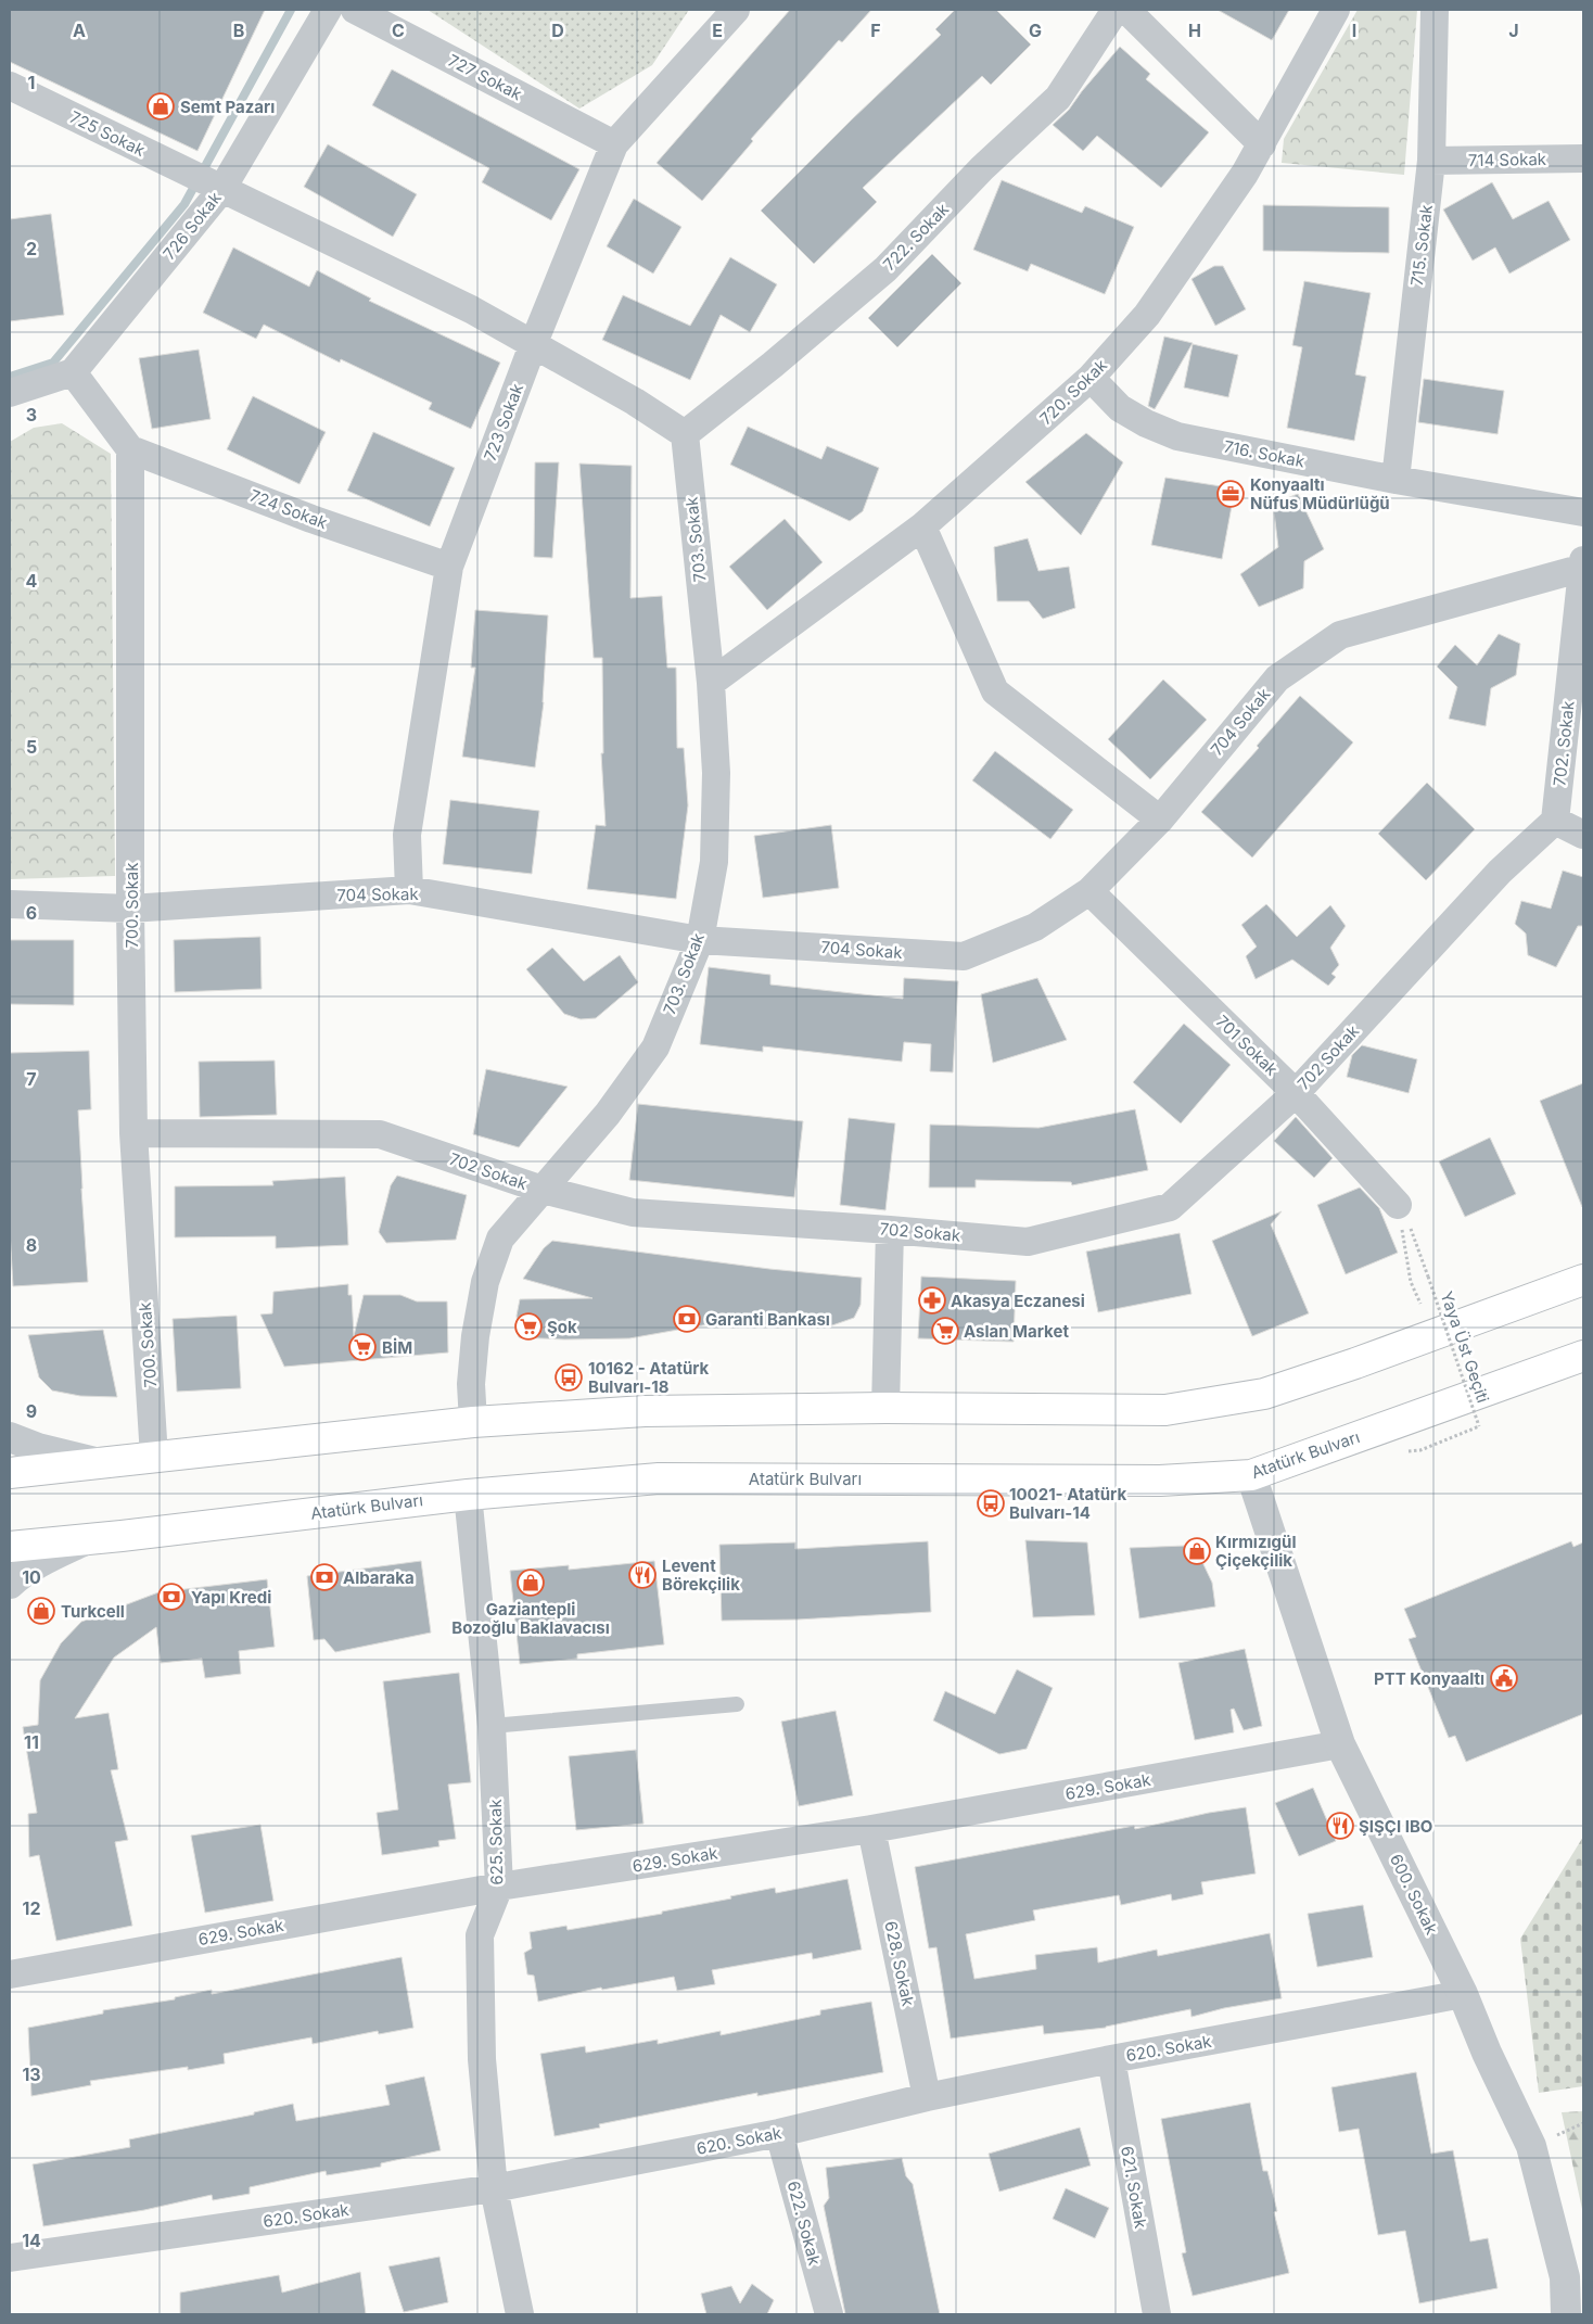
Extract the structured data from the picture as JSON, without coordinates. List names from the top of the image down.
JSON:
{
  "streets": {
    "main road": ["Atatürk Bulvarı"],
    "street": [
      "727 Sokak",
      "725 Sokak",
      "714 Sokak",
      "726 Sokak",
      "722. Sokak",
      "715. Sokak",
      "720. Sokak",
      "723 Sokak",
      "716. Sokak",
      "724 Sokak",
      "703. Sokak",
      "704 Sokak",
      "702. Sokak",
      "700. Sokak",
      "701 Sokak",
      "702 Sokak",
      "629. Sokak",
      "625. Sokak",
      "600. Sokak",
      "628. Sokak",
      "620. Sokak",
      "621. Sokak",
      "622. Sokak"
    ],
    "path": ["Yaya Üst Geçiti"]
  },
  "crossings": [
    ["727 Sokak", "723 Sokak"],
    ["725 Sokak", "726 Sokak"],
    ["725 Sokak", "722. Sokak"],
    ["725 Sokak", "723 Sokak"],
    ["725 Sokak", "703. Sokak"],
    ["714 Sokak", "715. Sokak"],
    ["722. Sokak", "703. Sokak"],
    ["715. Sokak", "716. Sokak"],
    ["720. Sokak", "716. Sokak"],
    ["720. Sokak", "703. Sokak"],
    ["723 Sokak", "724 Sokak"],
    ["723 Sokak", "704 Sokak"],
    ["724 Sokak", "700. Sokak"],
    ["703. Sokak", "704 Sokak"],
    ["703. Sokak", "702 Sokak"],
    ["704 Sokak", "702. Sokak"],
    ["704 Sokak", "700. Sokak"],
    ["704 Sokak", "701 Sokak"],
    ["702. Sokak", "702 Sokak"],
    ["700. Sokak", "702 Sokak"],
    ["701 Sokak", "702 Sokak"],
    ["701 Sokak", "Yaya Üst Geçiti"],
    ["Atatürk Bulvarı", "625. Sokak"],
    ["Atatürk Bulvarı", "600. Sokak"],
    ["629. Sokak", "625. Sokak"],
    ["629. Sokak", "600. Sokak"],
    ["629. Sokak", "628. Sokak"],
    ["625. Sokak", "620. Sokak"],
    ["600. Sokak", "620. Sokak"],
    ["628. Sokak", "620. Sokak"],
    ["620. Sokak", "621. Sokak"],
    ["620. Sokak", "622. Sokak"]
  ],
  "places": {
    "shop": [
      "Semt Pazarı",
      "Kırmızıgül Çiçekçilik",
      "Gaziantepli Bozoğlu Baklavacısı",
      "Turkcell"
    ],
    "office": ["Konyaaltı Nüfus Müdürlüğü"],
    "pharmacy": ["Akasya Eczanesi"],
    "bank": ["Garanti Bankası", "Albaraka", "Yapı Kredi"],
    "supermarket": ["Şok", "Aslan Market", "BİM"],
    "bus stop": ["10162 - Atatürk Bulvarı-18", "10021- Atatürk Bulvarı-14"],
    "restaurant": ["Levent Börekçilik", "ŞIŞÇI IBO"],
    "public building": ["PTT Konyaaltı"]
  },
  "grid": {
    "columns": [
      "A",
      "B",
      "C",
      "D",
      "E",
      "F",
      "G",
      "H",
      "I",
      "J"
    ],
    "rows": [
      "1",
      "2",
      "3",
      "4",
      "5",
      "6",
      "7",
      "8",
      "9",
      "10",
      "11",
      "12",
      "13",
      "14"
    ]
  }
}
